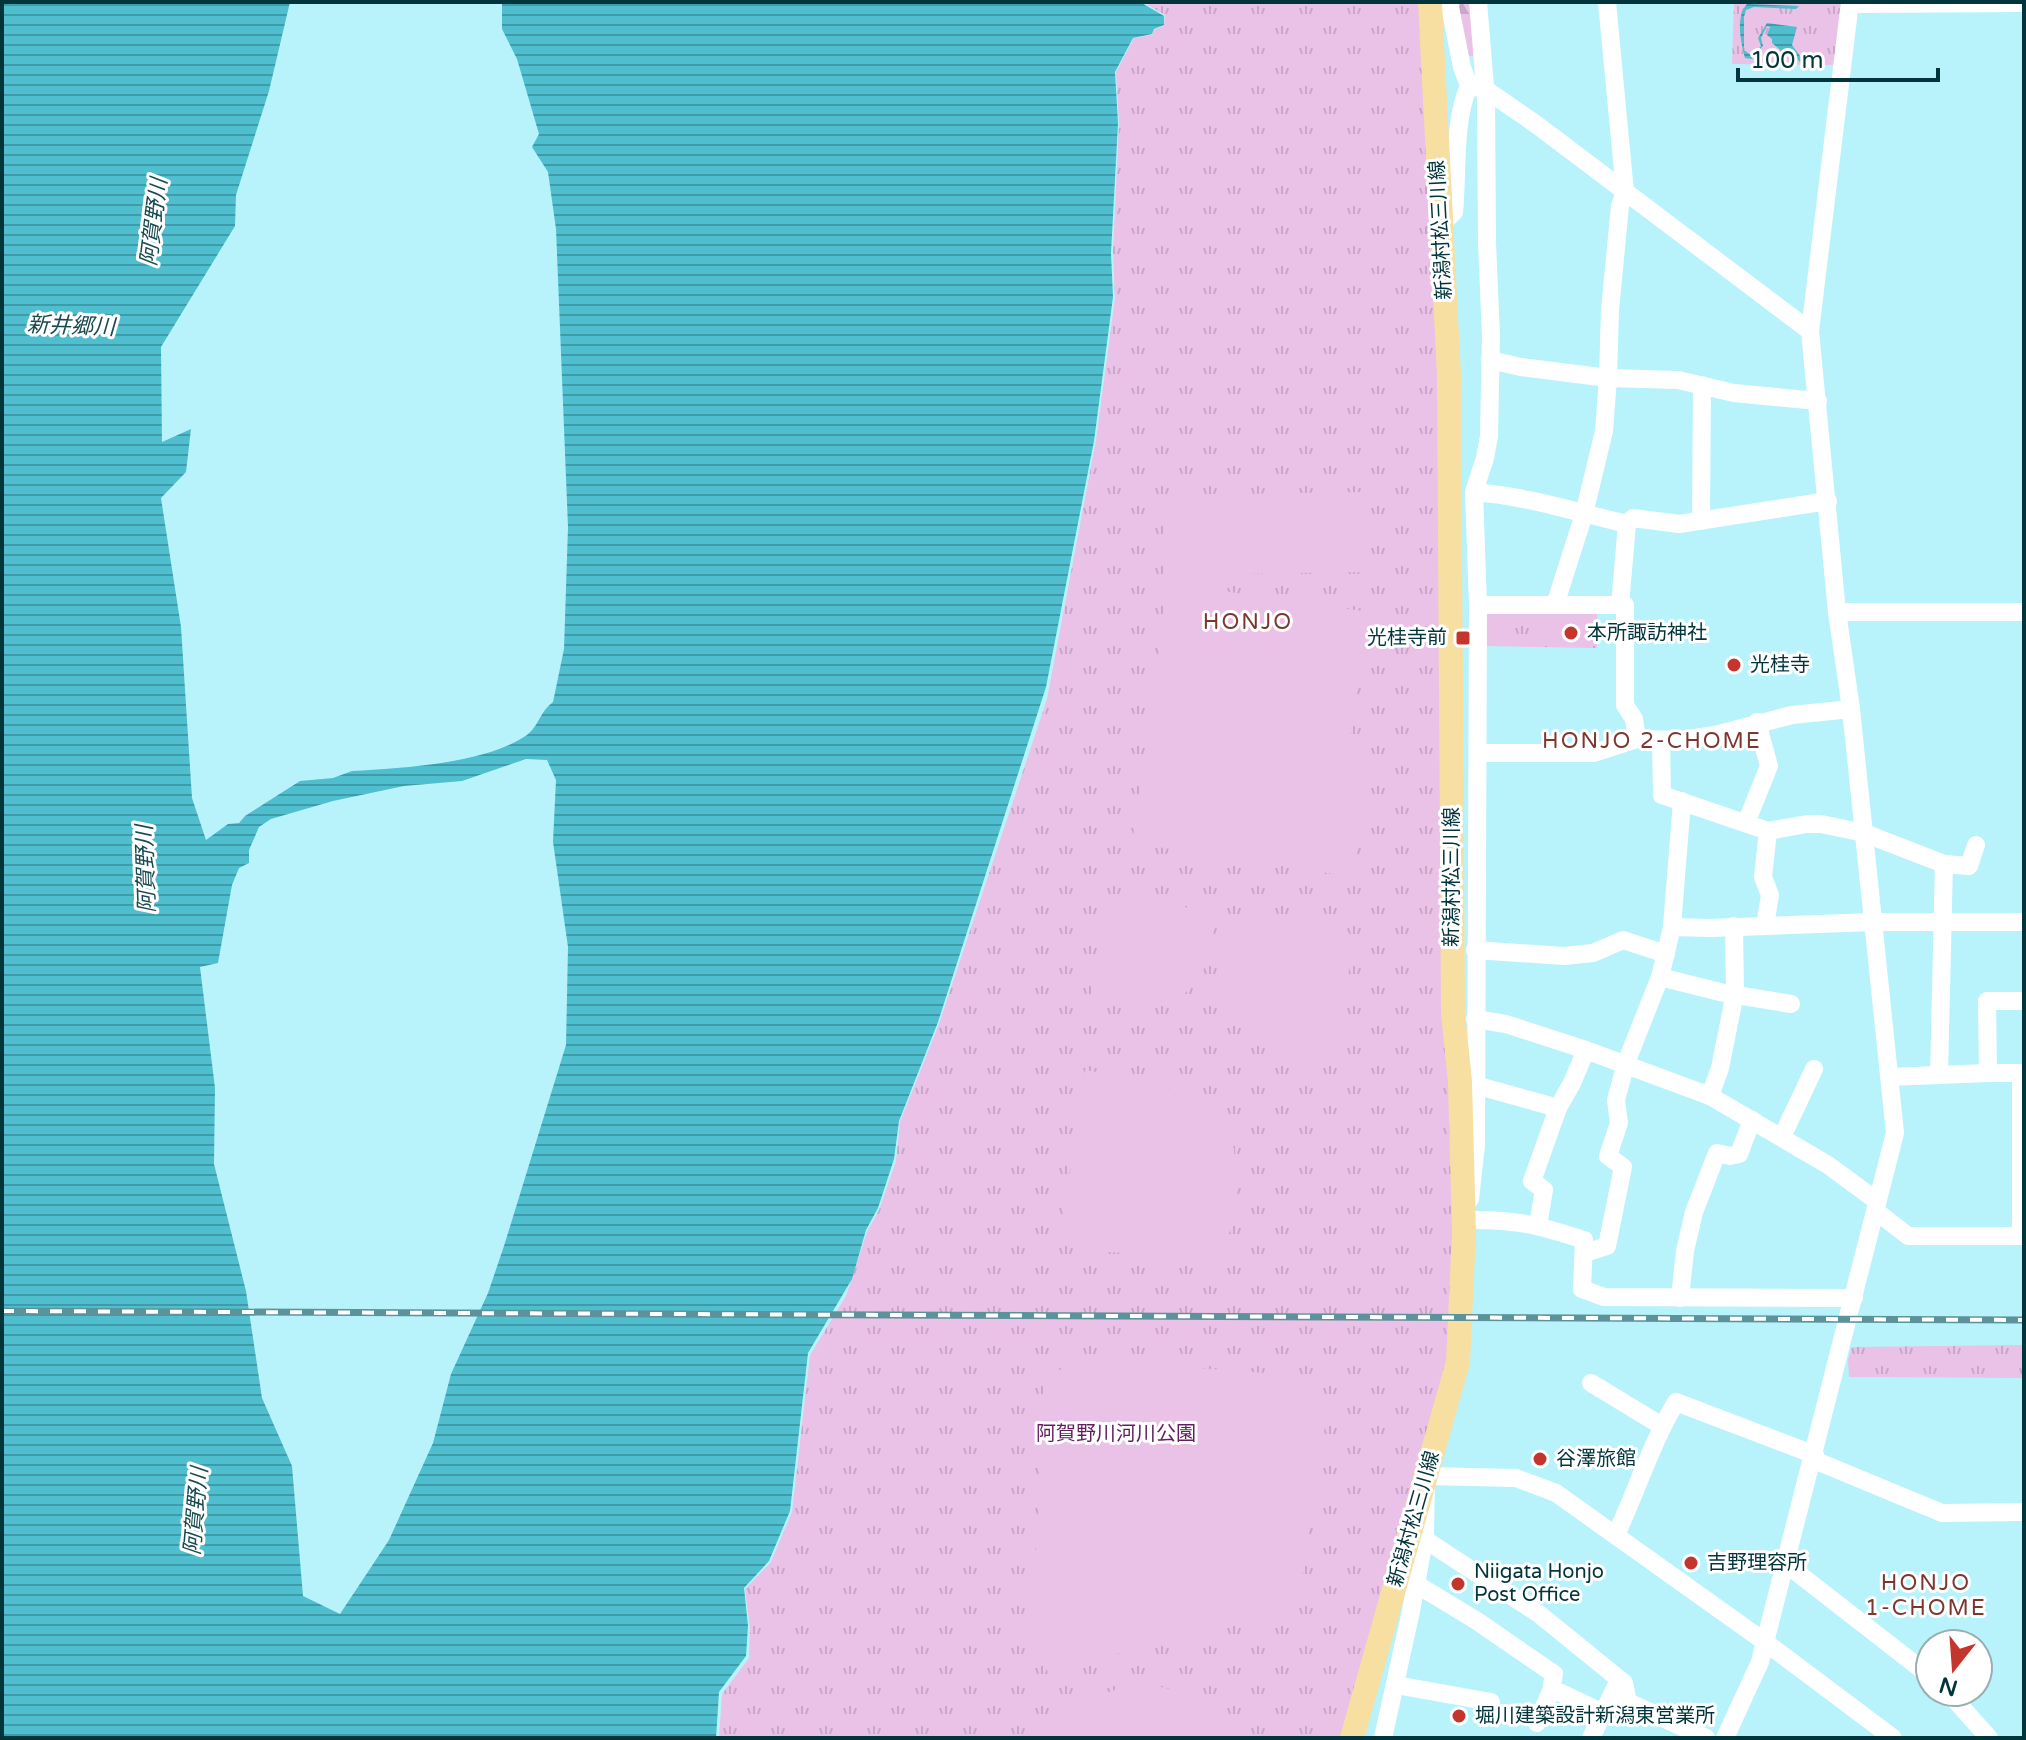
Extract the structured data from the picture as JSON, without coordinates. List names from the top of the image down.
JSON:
{
  "streets": {
    "main road": ["新潟村松三川線"]
  },
  "districts": ["HONJO", "HONJO 2-CHOME", "HONJO 1-CHOME"],
  "water": ["阿賀野川", "新井郷川"],
  "parks": ["阿賀野川河川公園"],
  "places": {
    "other": [
      "本所諏訪神社",
      "光桂寺",
      "谷澤旅館",
      "吉野理容所",
      "Niigata Honjo Post Office",
      "堀川建築設計新潟東営業所"
    ],
    "transit": ["光桂寺前"]
  },
  "scale_bar": "100 m",
  "north": "bottom"
}
